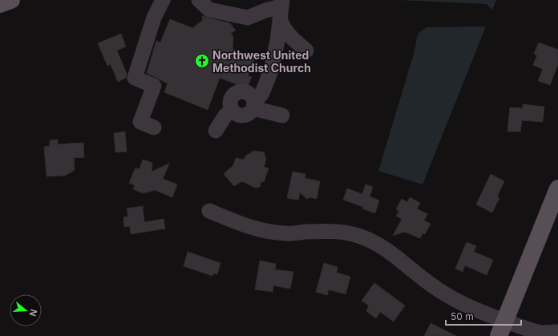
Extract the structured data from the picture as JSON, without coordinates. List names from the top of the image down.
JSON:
{
  "places": {
    "church": ["Northwest United Methodist Church"]
  },
  "scale_bar": "50 m",
  "north": "right"
}
